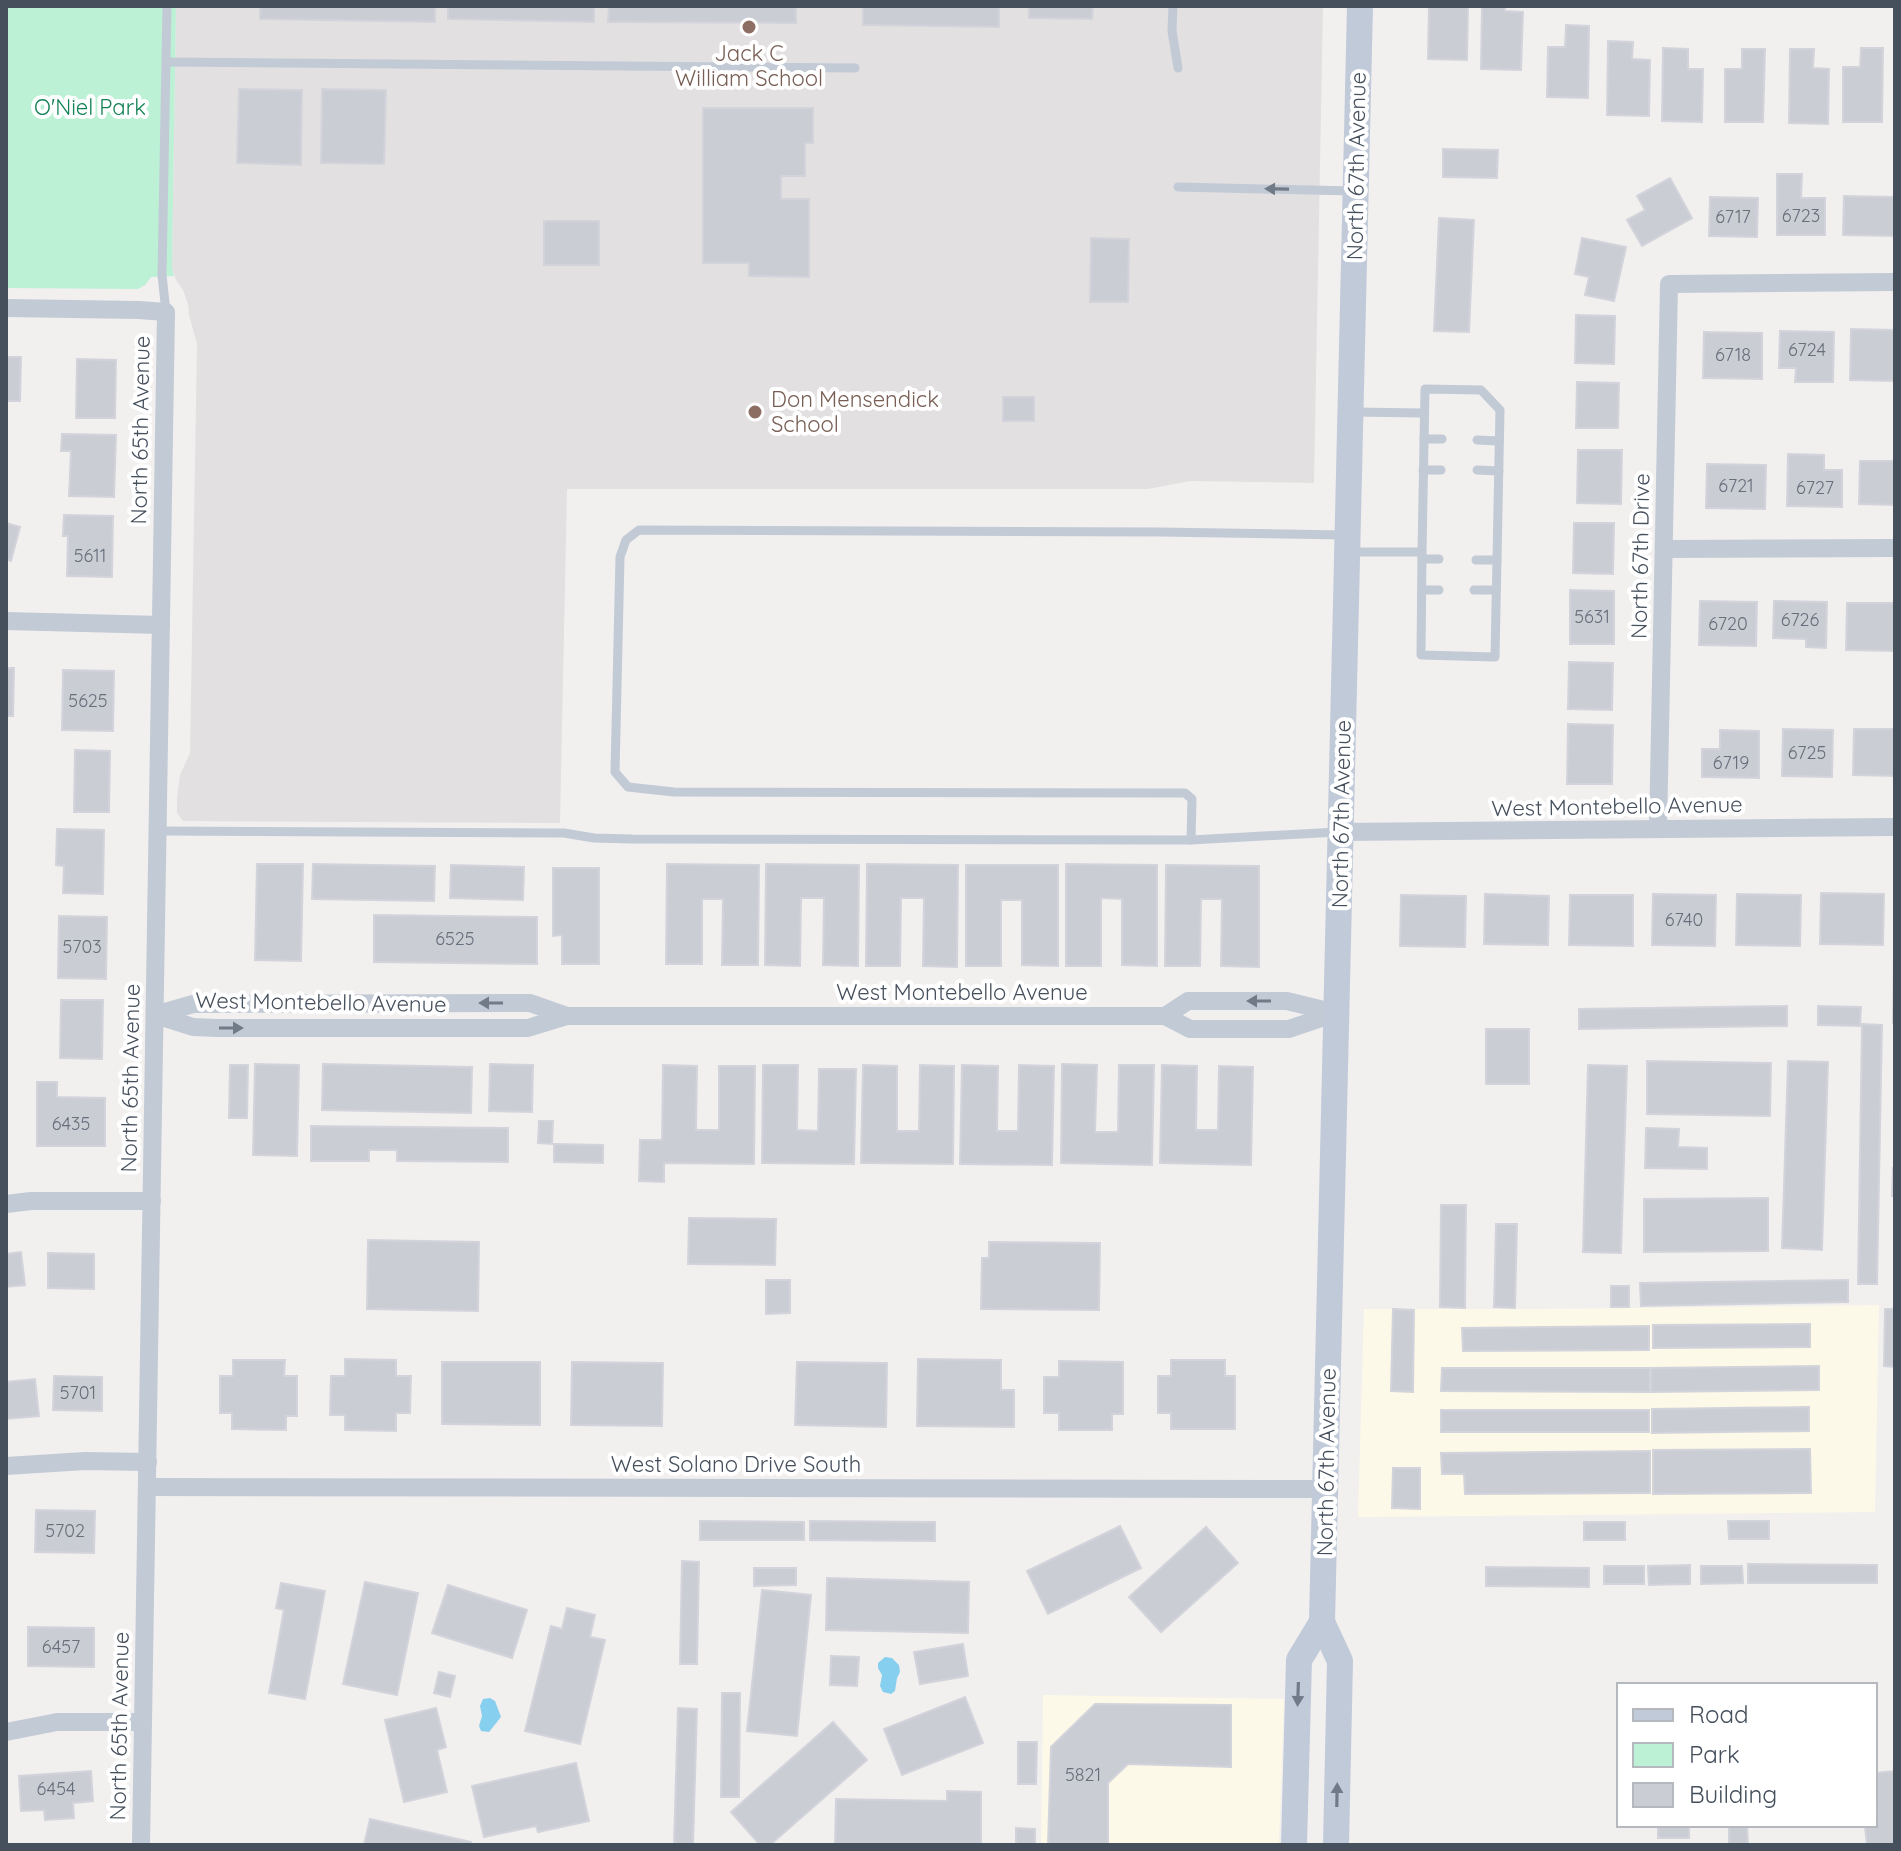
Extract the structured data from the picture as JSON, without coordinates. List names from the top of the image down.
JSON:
{
  "streets": {
    "main road": ["North 67th Avenue"],
    "street": [
      "North 65th Avenue",
      "North 67th Drive",
      "West Montebello Avenue",
      "West Solano Drive South"
    ]
  },
  "crossings": [
    ["North 67th Avenue", "West Montebello Avenue"],
    ["North 67th Avenue", "West Solano Drive South"],
    ["North 65th Avenue", "West Montebello Avenue"],
    ["North 65th Avenue", "West Solano Drive South"],
    ["North 67th Drive", "West Montebello Avenue"]
  ],
  "parks": ["O'Niel Park"],
  "places": ["Jack C William School", "Don Mensendick School"],
  "house_numbers": [
    "6723",
    "6717",
    "6724",
    "6718",
    "6721",
    "6727",
    "5611",
    "5631",
    "6726",
    "6720",
    "5625",
    "6725",
    "6719",
    "6740",
    "6525",
    "5703",
    "6435",
    "5701",
    "5702",
    "6457",
    "5821",
    "6454"
  ],
  "legend": ["Road", "Park", "Building"]
}
